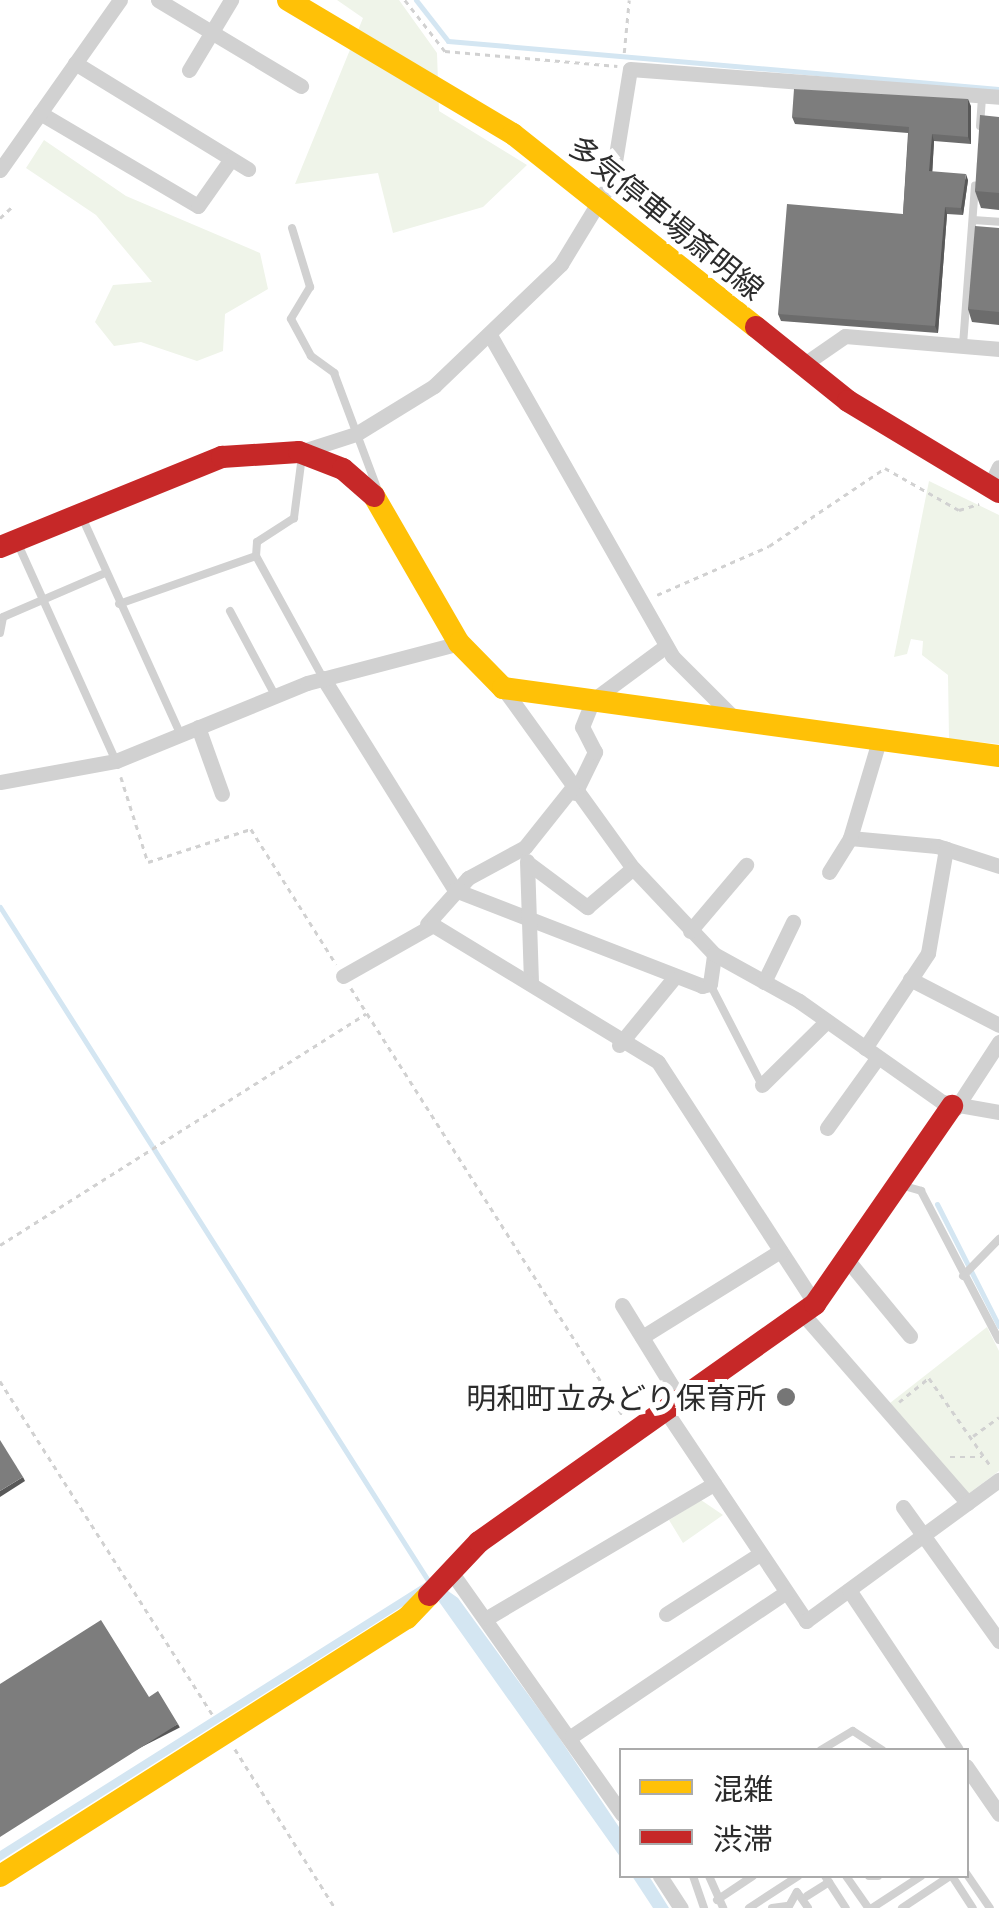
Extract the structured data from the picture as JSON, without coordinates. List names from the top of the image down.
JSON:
{
  "streets": {
    "street": ["多気停車場斎明線"]
  },
  "places": ["明和町立みどり保育所"],
  "legend": ["混雑", "渋滞"]
}
